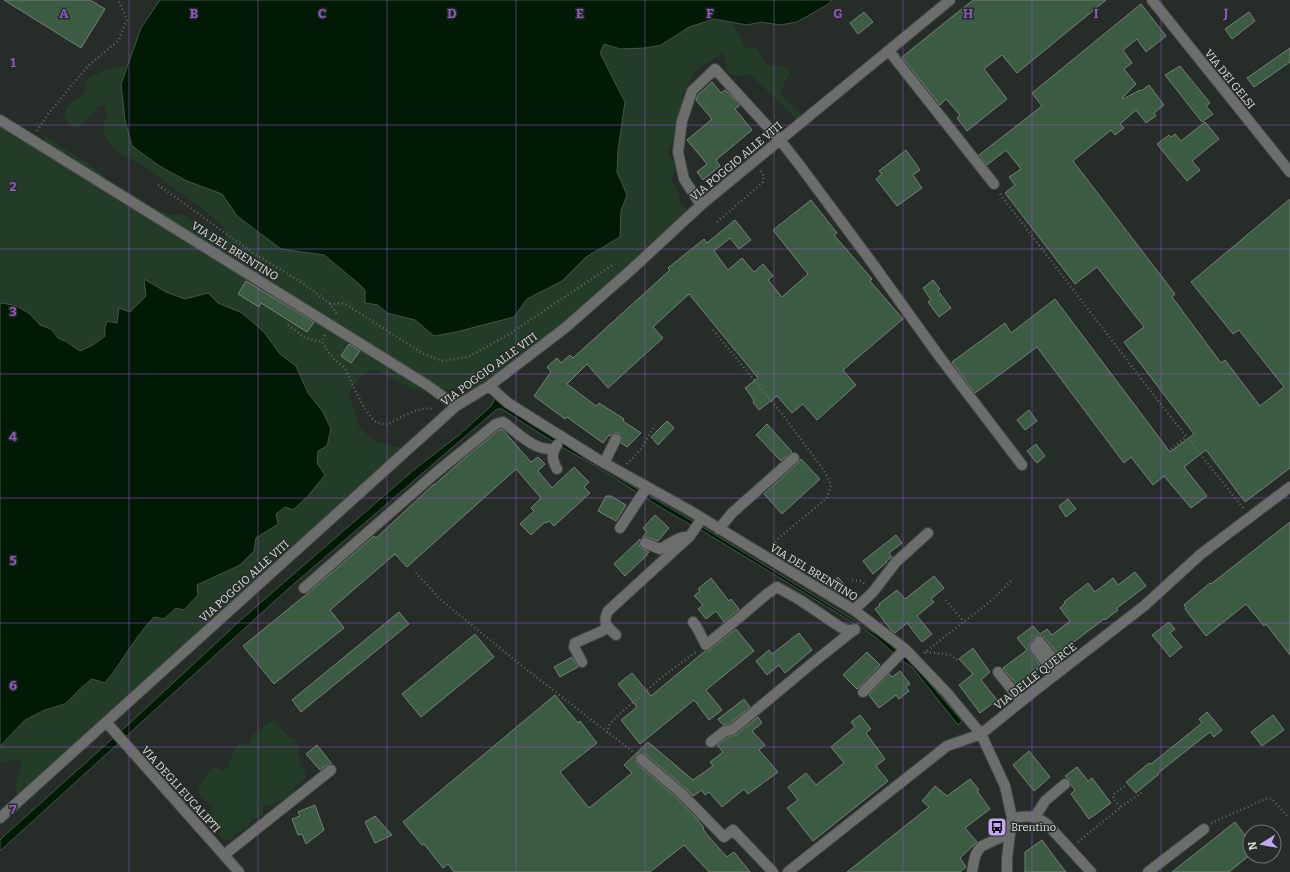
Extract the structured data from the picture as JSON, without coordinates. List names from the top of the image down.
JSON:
{
  "streets": {
    "street": [
      "VIA DEI GELSI",
      "VIA POGGIO ALLE VITI",
      "VIA DEL BRENTINO",
      "VIA DELLE QUERCE",
      "VIA DEGLI EUCALIPTI"
    ]
  },
  "crossings": [
    ["VIA POGGIO ALLE VITI", "VIA DEL BRENTINO"],
    ["VIA POGGIO ALLE VITI", "VIA DEGLI EUCALIPTI"],
    ["VIA DEL BRENTINO", "VIA DELLE QUERCE"]
  ],
  "places": {
    "bus stop": ["Brentino"]
  },
  "north": "left",
  "grid": {
    "columns": [
      "A",
      "B",
      "C",
      "D",
      "E",
      "F",
      "G",
      "H",
      "I",
      "J"
    ],
    "rows": [
      "1",
      "2",
      "3",
      "4",
      "5",
      "6",
      "7"
    ]
  }
}
